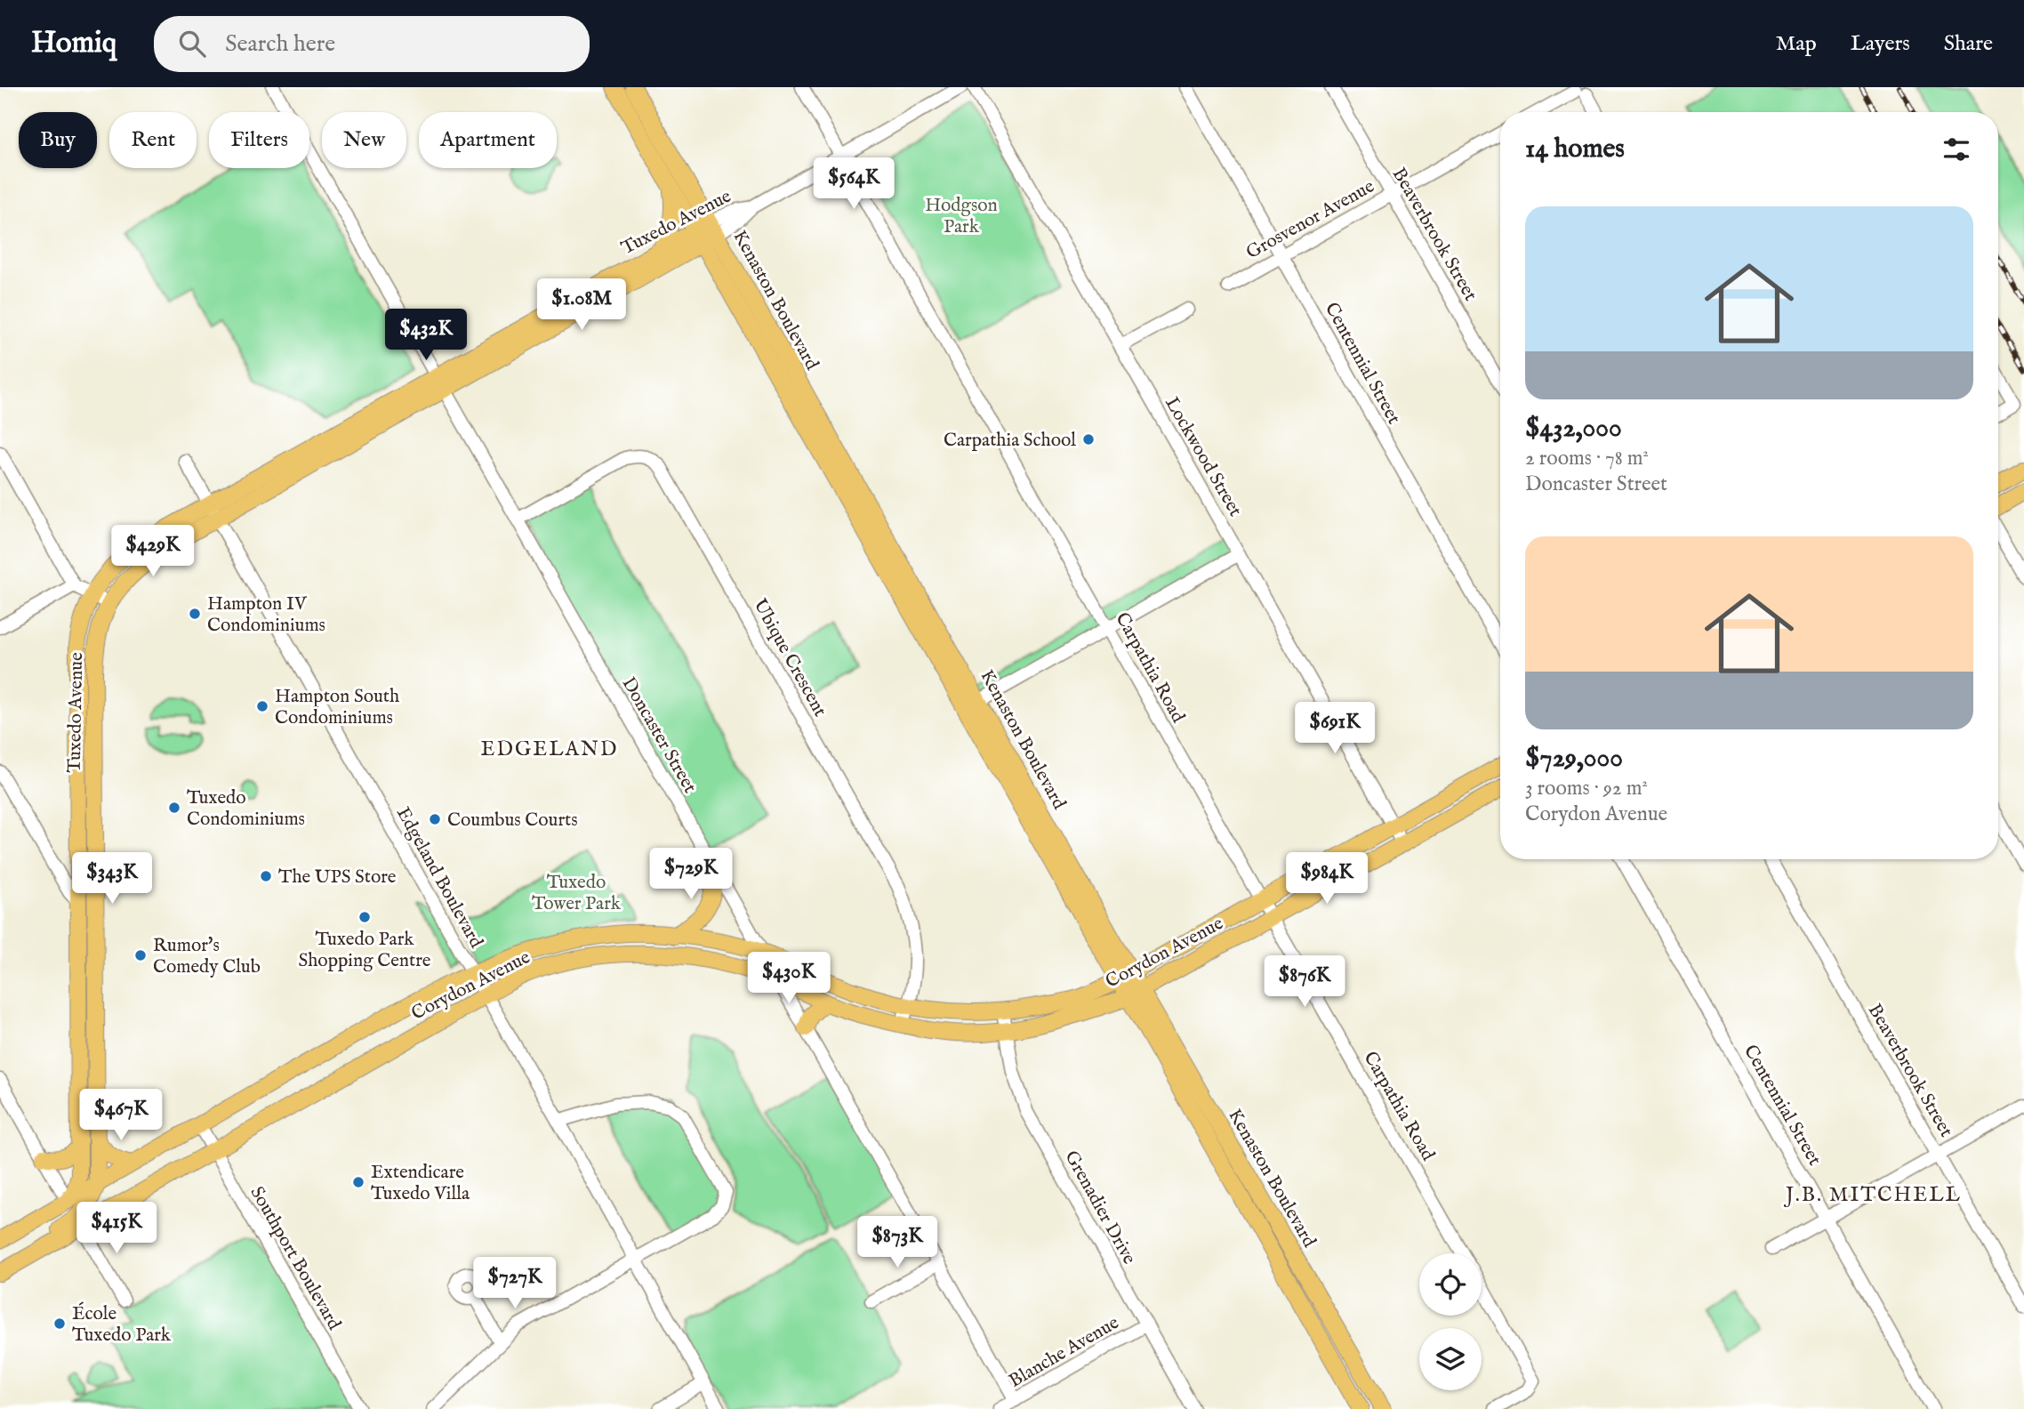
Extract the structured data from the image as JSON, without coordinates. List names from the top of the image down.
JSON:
{
  "streets": {
    "main road": ["Tuxedo Avenue", "Kenaston Boulevard", "Corydon Avenue"],
    "street": [
      "Grosvenor Avenue",
      "Beaverbrook Street",
      "Centennial Street",
      "Lockwood Street",
      "Ubique Crescent",
      "Carpathia Road",
      "Doncaster Street",
      "Edgeland Boulevard",
      "Grenadier Drive",
      "Southport Boulevard",
      "Blanche Avenue"
    ]
  },
  "crossings": [
    ["Grosvenor Avenue", "Beaverbrook Street"],
    ["Grosvenor Avenue", "Centennial Street"],
    ["Tuxedo Avenue", "Kenaston Boulevard"],
    ["Tuxedo Avenue", "Carpathia Road"],
    ["Tuxedo Avenue", "Doncaster Street"],
    ["Tuxedo Avenue", "Edgeland Boulevard"],
    ["Tuxedo Avenue", "Corydon Avenue"],
    ["Kenaston Boulevard", "Corydon Avenue"],
    ["Lockwood Street", "Corydon Avenue"],
    ["Ubique Crescent", "Doncaster Street"],
    ["Ubique Crescent", "Corydon Avenue"],
    ["Carpathia Road", "Corydon Avenue"],
    ["Doncaster Street", "Corydon Avenue"],
    ["Doncaster Street", "Blanche Avenue"],
    ["Edgeland Boulevard", "Corydon Avenue"],
    ["Corydon Avenue", "Grenadier Drive"],
    ["Corydon Avenue", "Southport Boulevard"],
    ["Grenadier Drive", "Blanche Avenue"]
  ],
  "districts": ["EDGELAND", "J.B. MITCHELL"],
  "parks": ["Hodgson Park", "Tuxedo Tower Park"],
  "places": [
    "Carpathia School",
    "Hampton IV Condominiums",
    "Hampton South Condominiums",
    "Tuxedo Condominiums",
    "Coumbus Courts",
    "The UPS Store",
    "Tuxedo Park Shopping Centre",
    "Rumor's Comedy Club",
    "Extendicare Tuxedo Villa",
    "École Tuxedo Park"
  ],
  "page": {
    "header": "Homiq",
    "search": "Search here",
    "nav": ["Map", "Layers", "Share"],
    "chip": [
      "Buy",
      "Rent",
      "Filters",
      "New",
      "Apartment"
    ],
    "heading": "14 homes",
    "price": [
      "$564K",
      "$1.08M",
      "$432K",
      "$429K",
      "$691K",
      "$729K",
      "$343K",
      "$984K",
      "$430K",
      "$876K",
      "$467K",
      "$415K",
      "$873K",
      "$727K"
    ],
    "list": [
      {
        "name": "$432,000",
        "note": "2 rooms · 78 m² · Doncaster Street"
      },
      {
        "name": "$729,000",
        "note": "3 rooms · 92 m² · Corydon Avenue"
      }
    ]
  }
}
